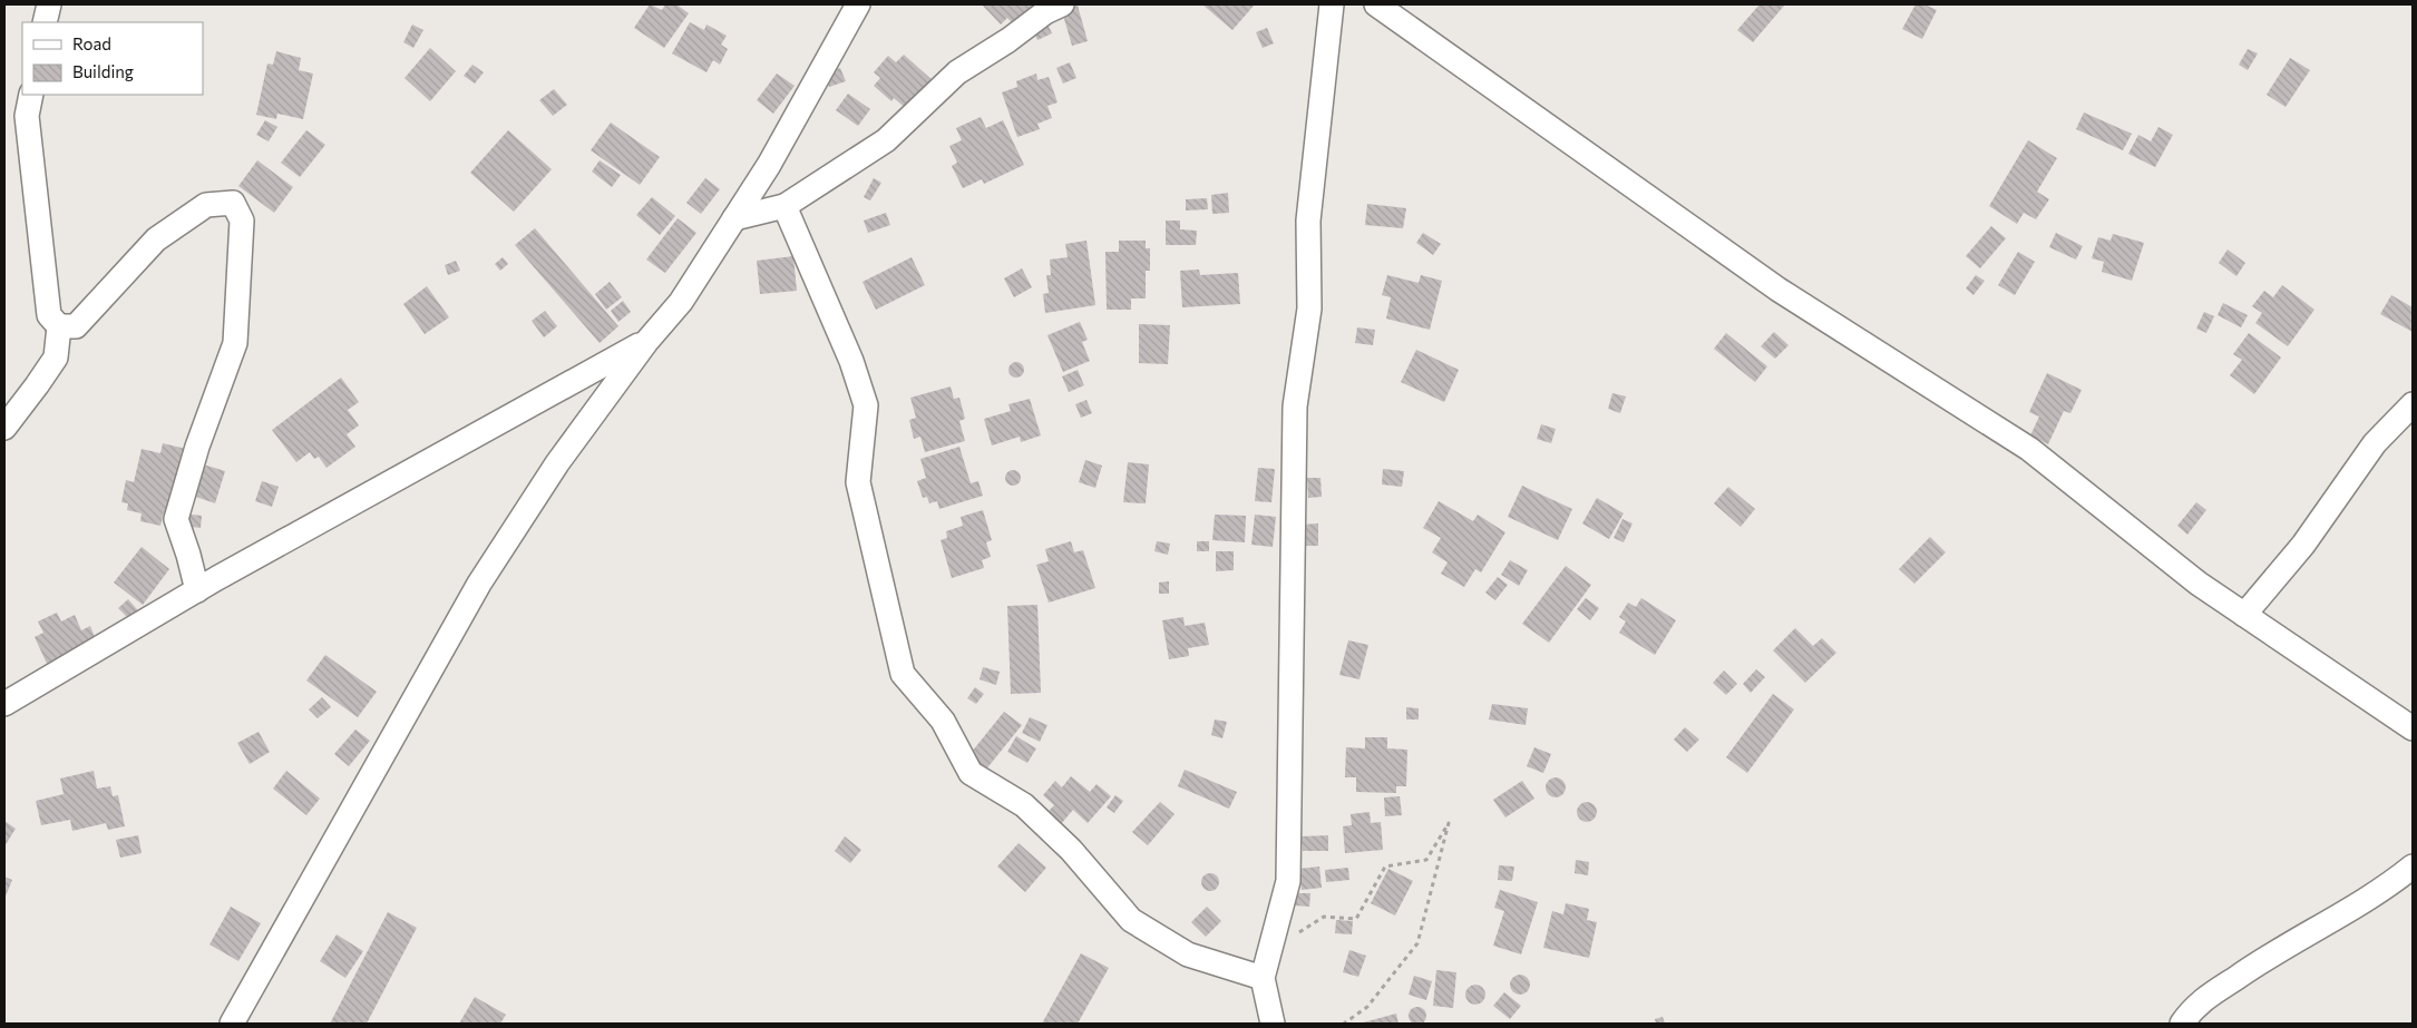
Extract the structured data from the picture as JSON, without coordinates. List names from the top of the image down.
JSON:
{
  "legend": ["Road", "Building"]
}
